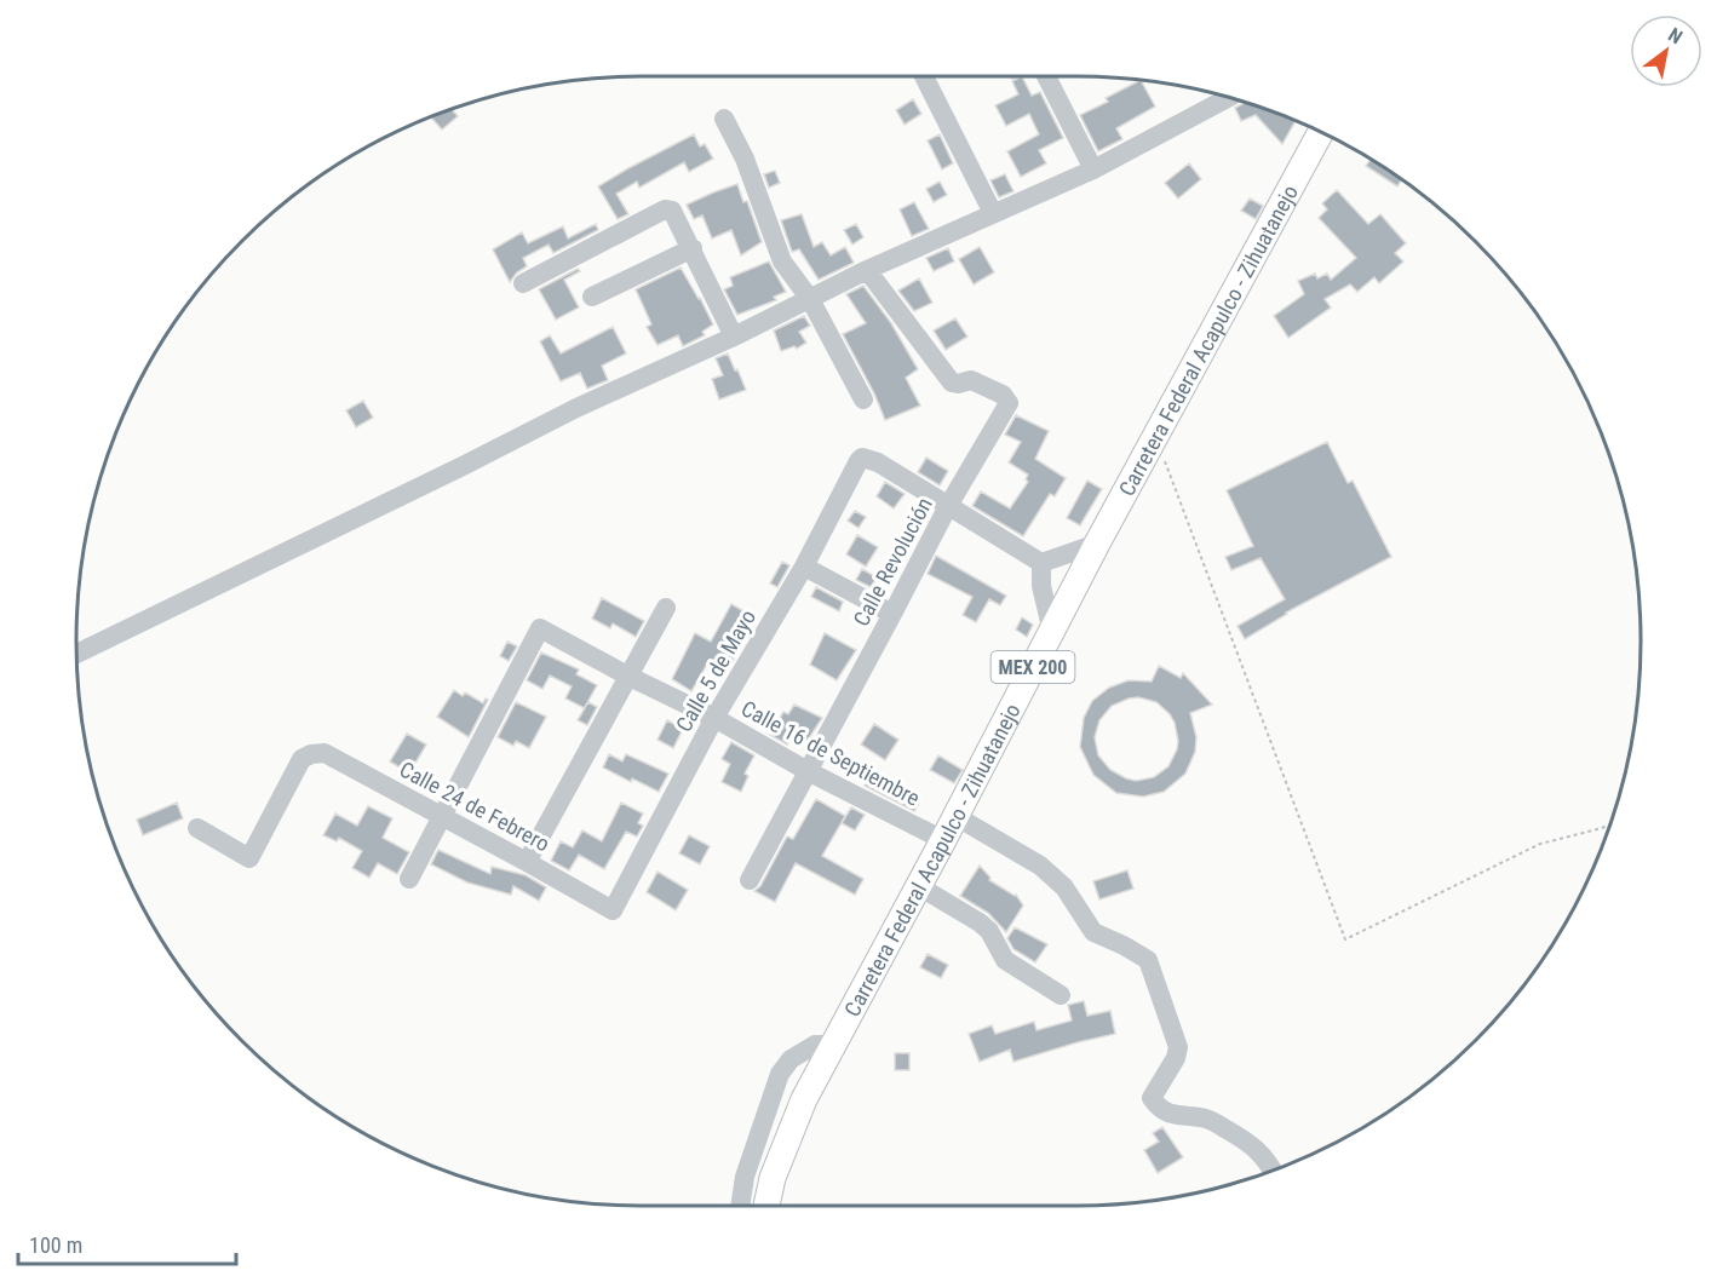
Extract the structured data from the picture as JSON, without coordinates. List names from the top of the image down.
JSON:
{
  "streets": {
    "main road": ["Carretera Federal Acapulco - Zihuatanejo", "MEX 200"],
    "street": [
      "Calle Revolución",
      "Calle 5 de Mayo",
      "Calle 16 de Septiembre",
      "Calle 24 de Febrero"
    ]
  },
  "crossings": [
    ["Carretera Federal Acapulco - Zihuatanejo", "Calle 16 de Septiembre"],
    ["Calle Revolución", "Calle 5 de Mayo"],
    ["Calle Revolución", "Calle 16 de Septiembre"],
    ["Calle 5 de Mayo", "Calle 16 de Septiembre"],
    ["Calle 5 de Mayo", "Calle 24 de Febrero"],
    ["Calle 16 de Septiembre", "Calle 24 de Febrero"]
  ],
  "scale_bar": "100 m",
  "north": "top right"
}
